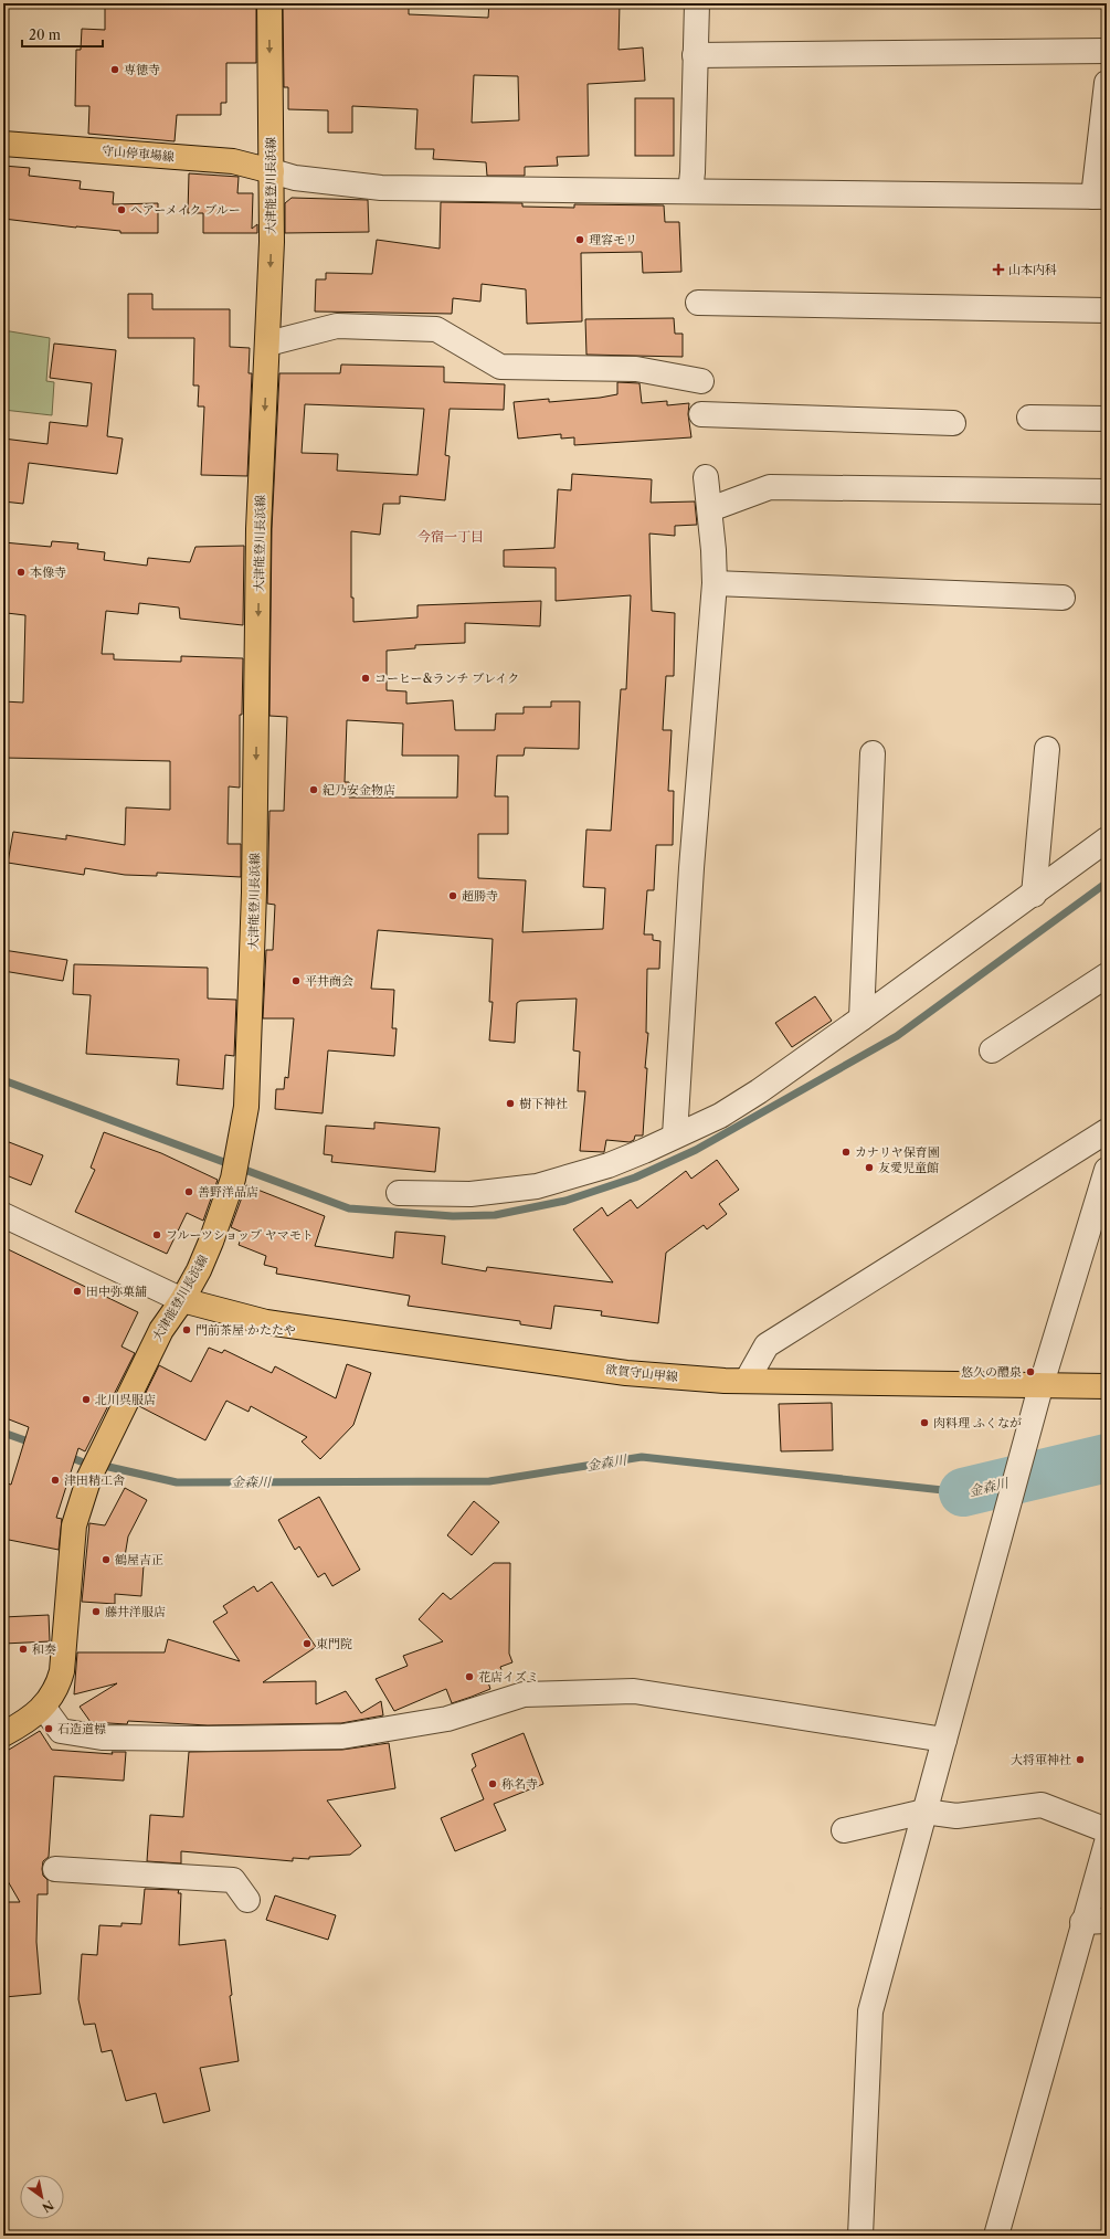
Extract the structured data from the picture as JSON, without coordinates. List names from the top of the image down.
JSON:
{
  "streets": {
    "main road": ["守山停車場線", "大津能登川長浜線", "欲賀守山甲線"]
  },
  "crossings": [
    ["守山停車場線", "大津能登川長浜線"],
    ["大津能登川長浜線", "欲賀守山甲線"]
  ],
  "one_way": ["大津能登川長浜線"],
  "districts": ["今宿一丁目"],
  "water": ["金森川"],
  "places": {
    "other": [
      "専徳寺",
      "ヘアーメイク ブルー",
      "理容モリ",
      "本像寺",
      "コーヒー&ランチ ブレイク",
      "紀乃安金物店",
      "超勝寺",
      "平井商会",
      "樹下神社",
      "カナリヤ保育園",
      "友愛児童館",
      "善野洋品店",
      "フルーツショップ ヤマモト",
      "田中弥菓舗",
      "門前茶屋 かたたや",
      "悠久の醴泉",
      "北川呉服店",
      "肉料理 ふくなが",
      "津田精工舎",
      "鶴屋吉正",
      "藤井洋服店",
      "東門院",
      "和奏",
      "花店イズミ",
      "石造道標",
      "大将軍神社",
      "称名寺"
    ],
    "health": ["山本内科"]
  },
  "scale_bar": "20 m",
  "north": "bottom right"
}
